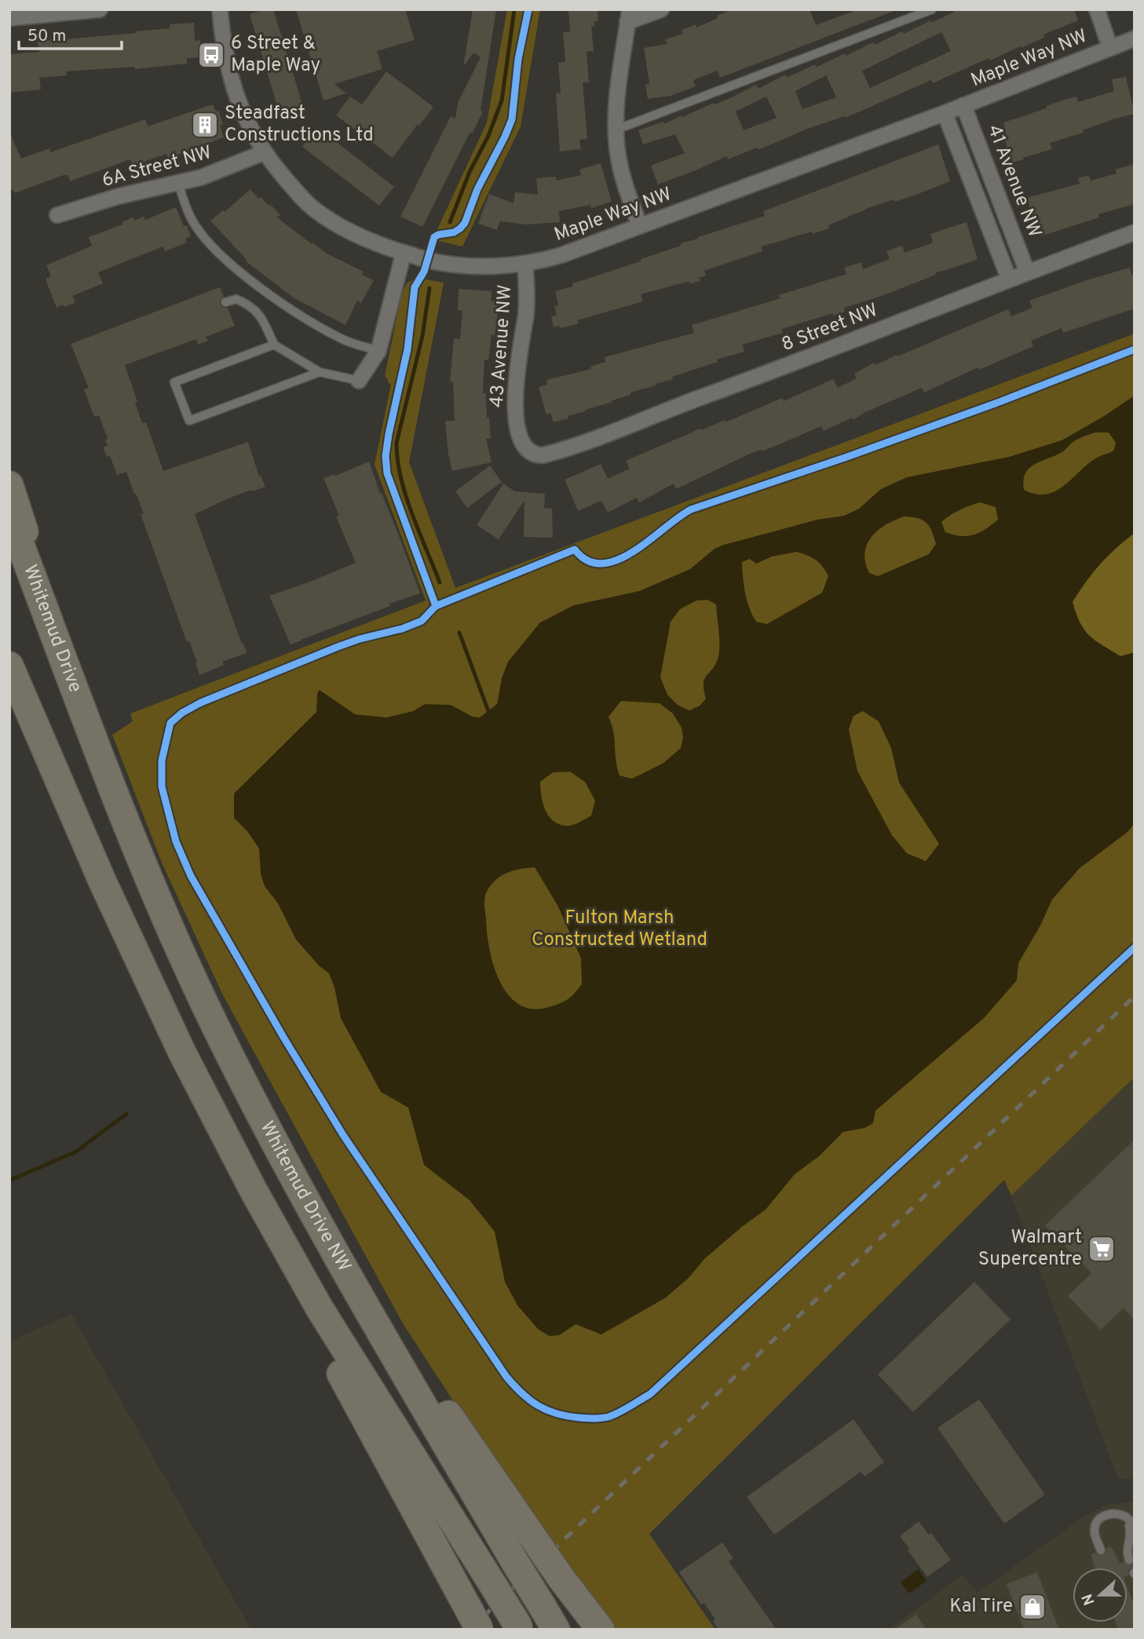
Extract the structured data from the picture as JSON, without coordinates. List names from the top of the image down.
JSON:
{
  "streets": {
    "highway": ["Whitemud Drive", "Whitemud Drive NW"],
    "street": [
      "Maple Way NW",
      "6A Street NW",
      "41 Avenue NW",
      "8 Street NW",
      "43 Avenue NW"
    ]
  },
  "crossings": [
    ["Maple Way NW", "6A Street NW"],
    ["Maple Way NW", "41 Avenue NW"],
    ["Maple Way NW", "43 Avenue NW"],
    ["41 Avenue NW", "8 Street NW"],
    ["8 Street NW", "43 Avenue NW"],
    ["Whitemud Drive", "Whitemud Drive NW"]
  ],
  "parks": ["Fulton Marsh Constructed Wetland"],
  "places": {
    "bus stop": ["6 Street & Maple Way"],
    "building": ["Steadfast Constructions Ltd"],
    "supermarket": ["Walmart Supercentre"],
    "shop": ["Kal Tire"]
  },
  "scale_bar": "50 m",
  "north": "left"
}
